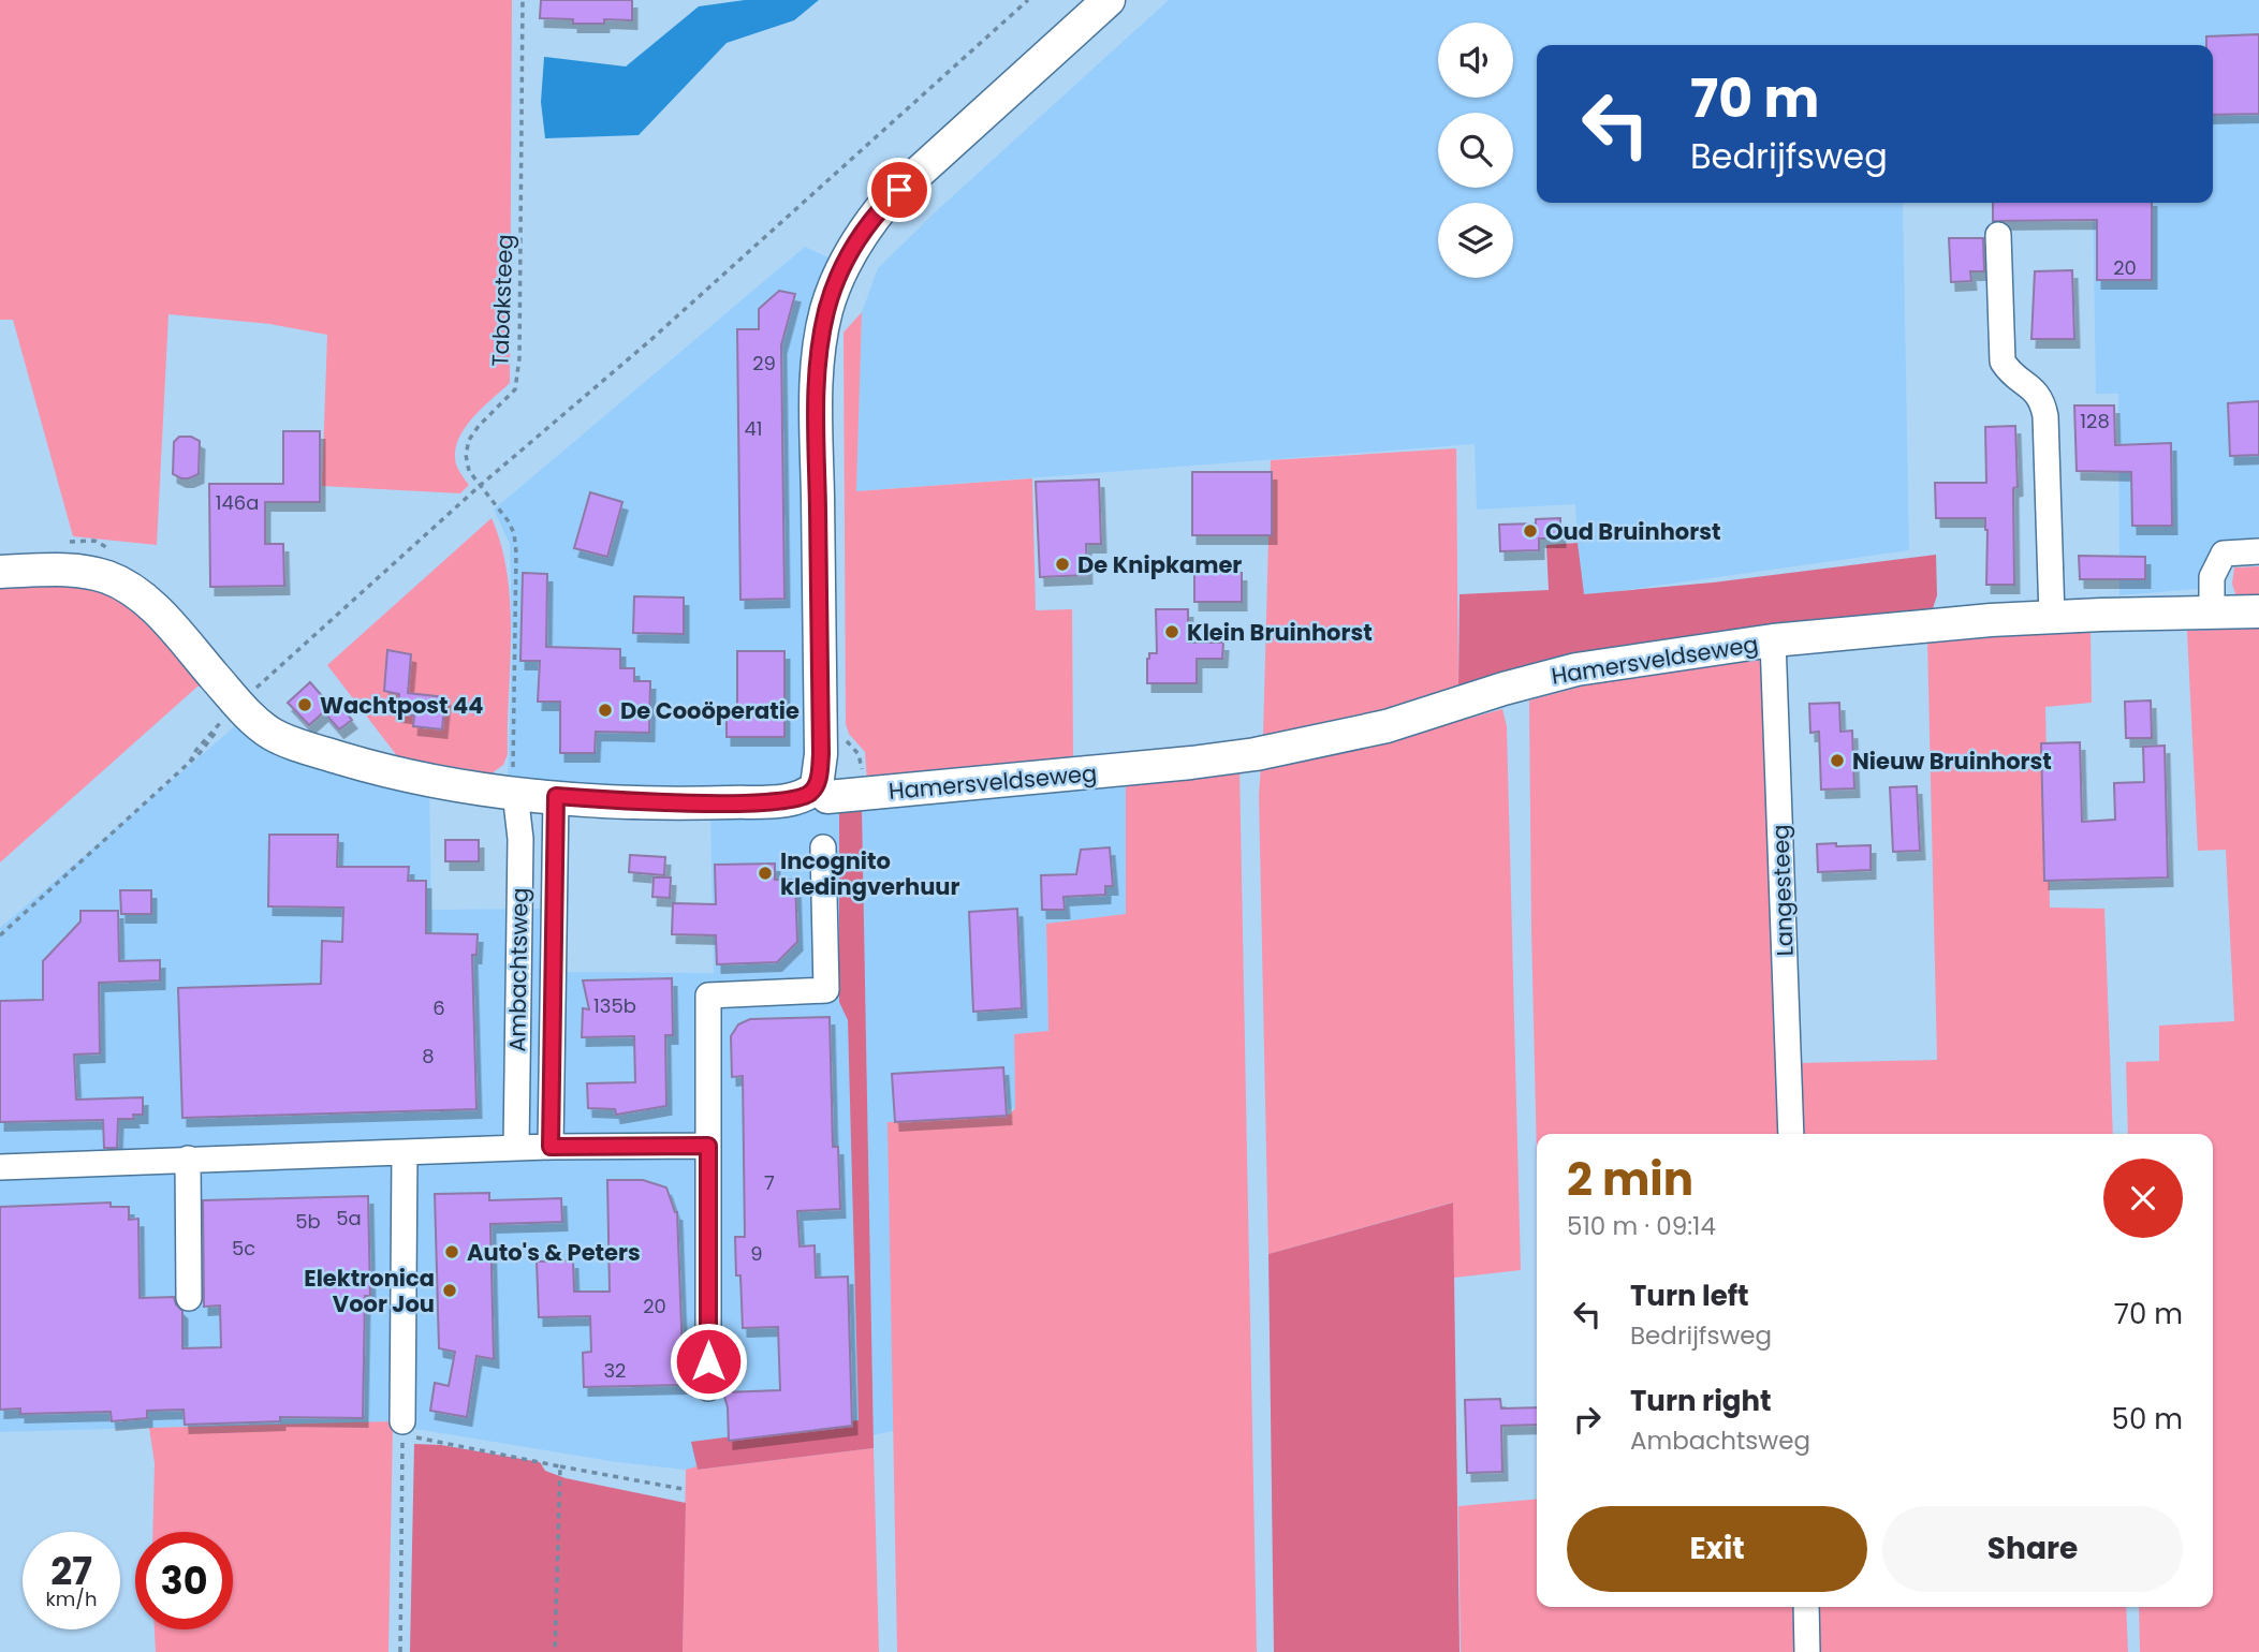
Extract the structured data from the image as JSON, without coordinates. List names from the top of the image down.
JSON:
{
  "streets": {
    "street": ["Hamersveldseweg", "Langesteeg", "Ambachtsweg"],
    "path": ["Tabaksteeg"]
  },
  "crossings": [
    ["Tabaksteeg", "Ambachtsweg"],
    ["Hamersveldseweg", "Langesteeg"]
  ],
  "places": [
    "Oud Bruinhorst",
    "De Knipkamer",
    "Klein Bruinhorst",
    "Wachtpost 44",
    "De Cooöperatie",
    "Nieuw Bruinhorst",
    "Incognito kledingverhuur",
    "Auto's & Peters",
    "Elektronica Voor Jou"
  ],
  "house_numbers": [
    "20",
    "29",
    "128",
    "41",
    "146a",
    "135b",
    "6",
    "8",
    "7",
    "5a",
    "5b",
    "5c",
    "9",
    "20",
    "32"
  ],
  "page": {
    "turn": ["70 m", "Bedrijfsweg"],
    "heading": ["2 min", "510 m · 09:14"],
    "list": [
      {
        "name": "Turn left",
        "note": "Bedrijfsweg",
        "value": "70 m"
      },
      {
        "name": "Turn right",
        "note": "Ambachtsweg",
        "value": "50 m"
      }
    ],
    "buttons": ["Exit", "Share"],
    "speed": "27 km/h",
    "limit": "30"
  }
}
